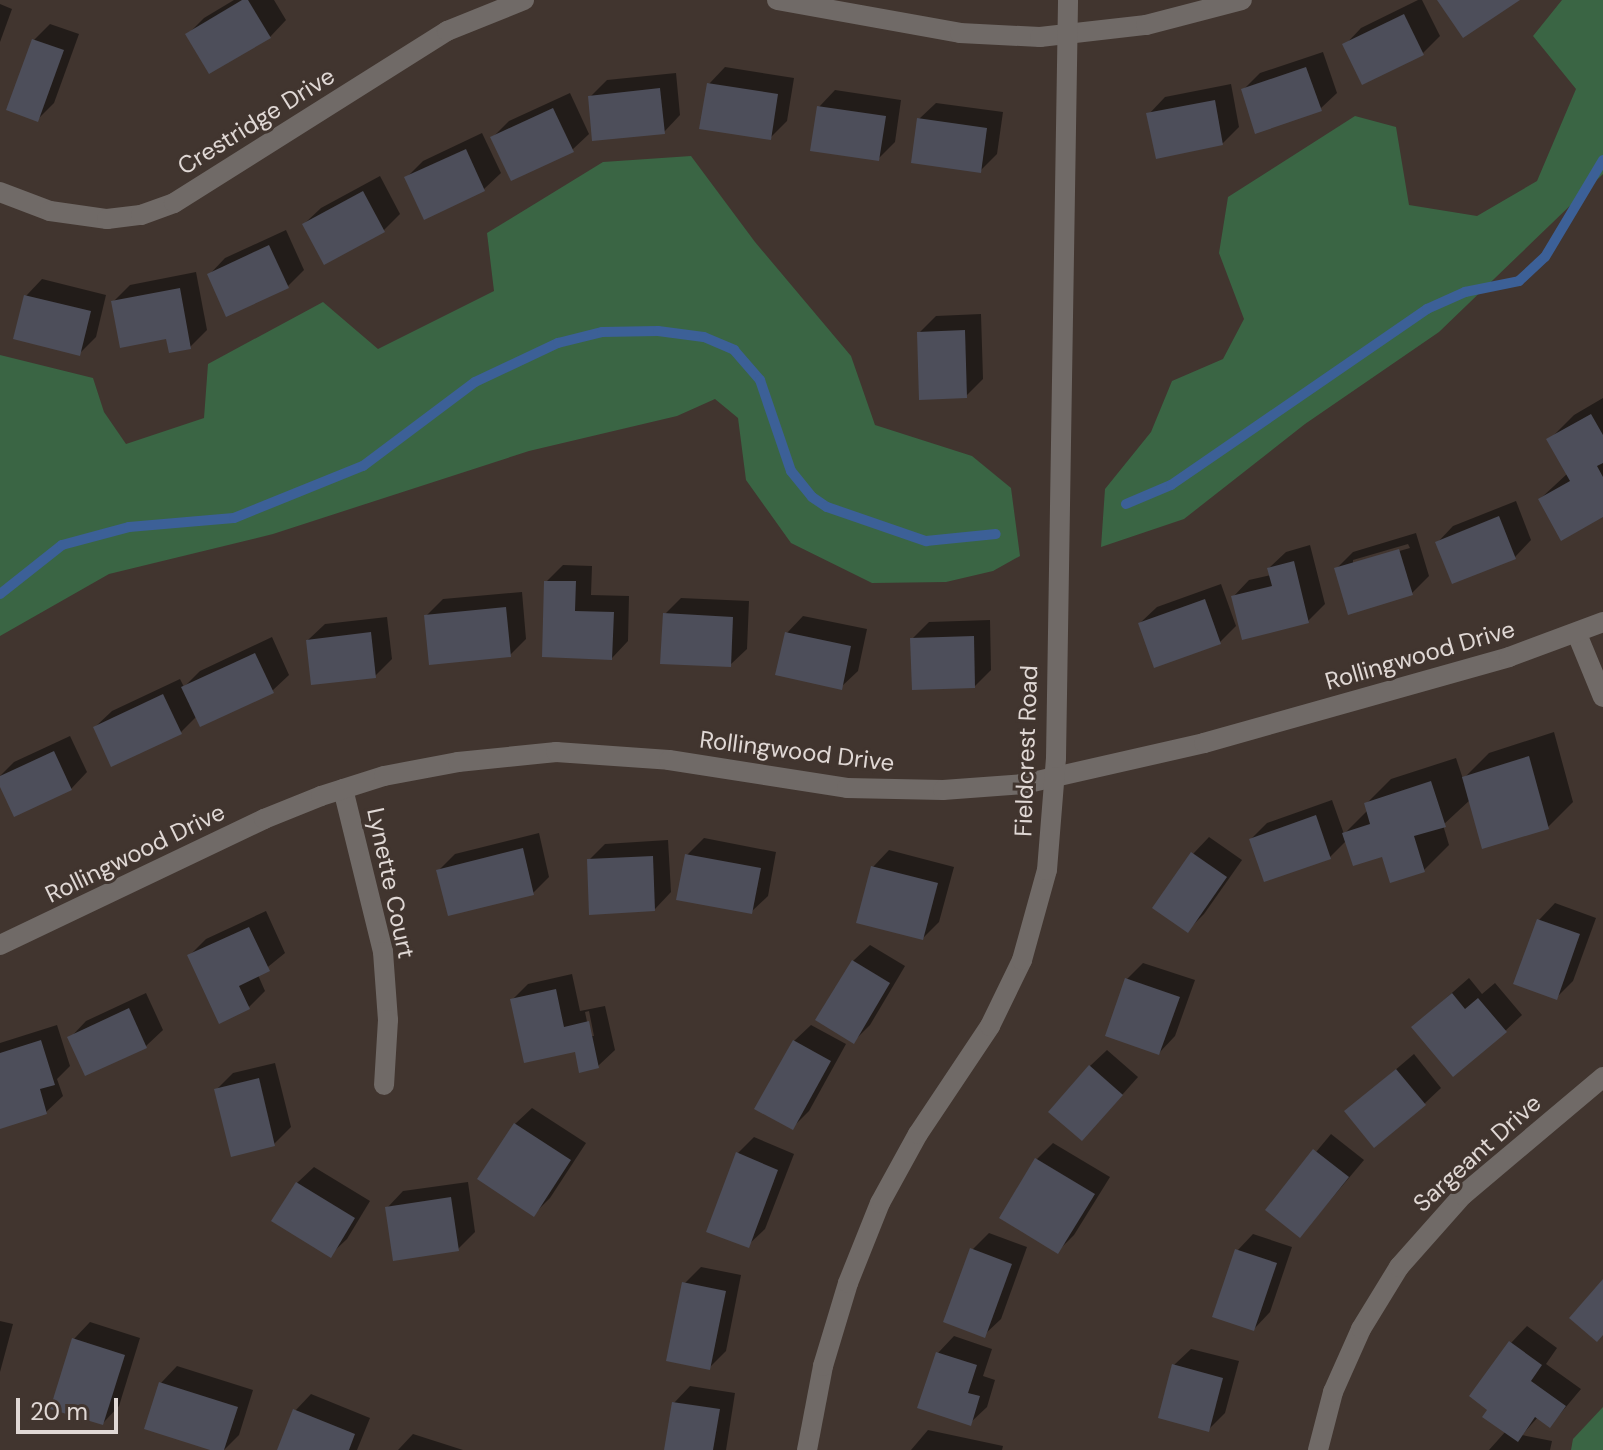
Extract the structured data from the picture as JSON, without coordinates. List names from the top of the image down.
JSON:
{
  "streets": {
    "street": [
      "Crestridge Drive",
      "Rollingwood Drive",
      "Fieldcrest Road",
      "Lynette Court",
      "Sargeant Drive"
    ]
  },
  "crossings": [
    ["Rollingwood Drive", "Fieldcrest Road"],
    ["Rollingwood Drive", "Lynette Court"]
  ],
  "scale_bar": "20 m"
}
